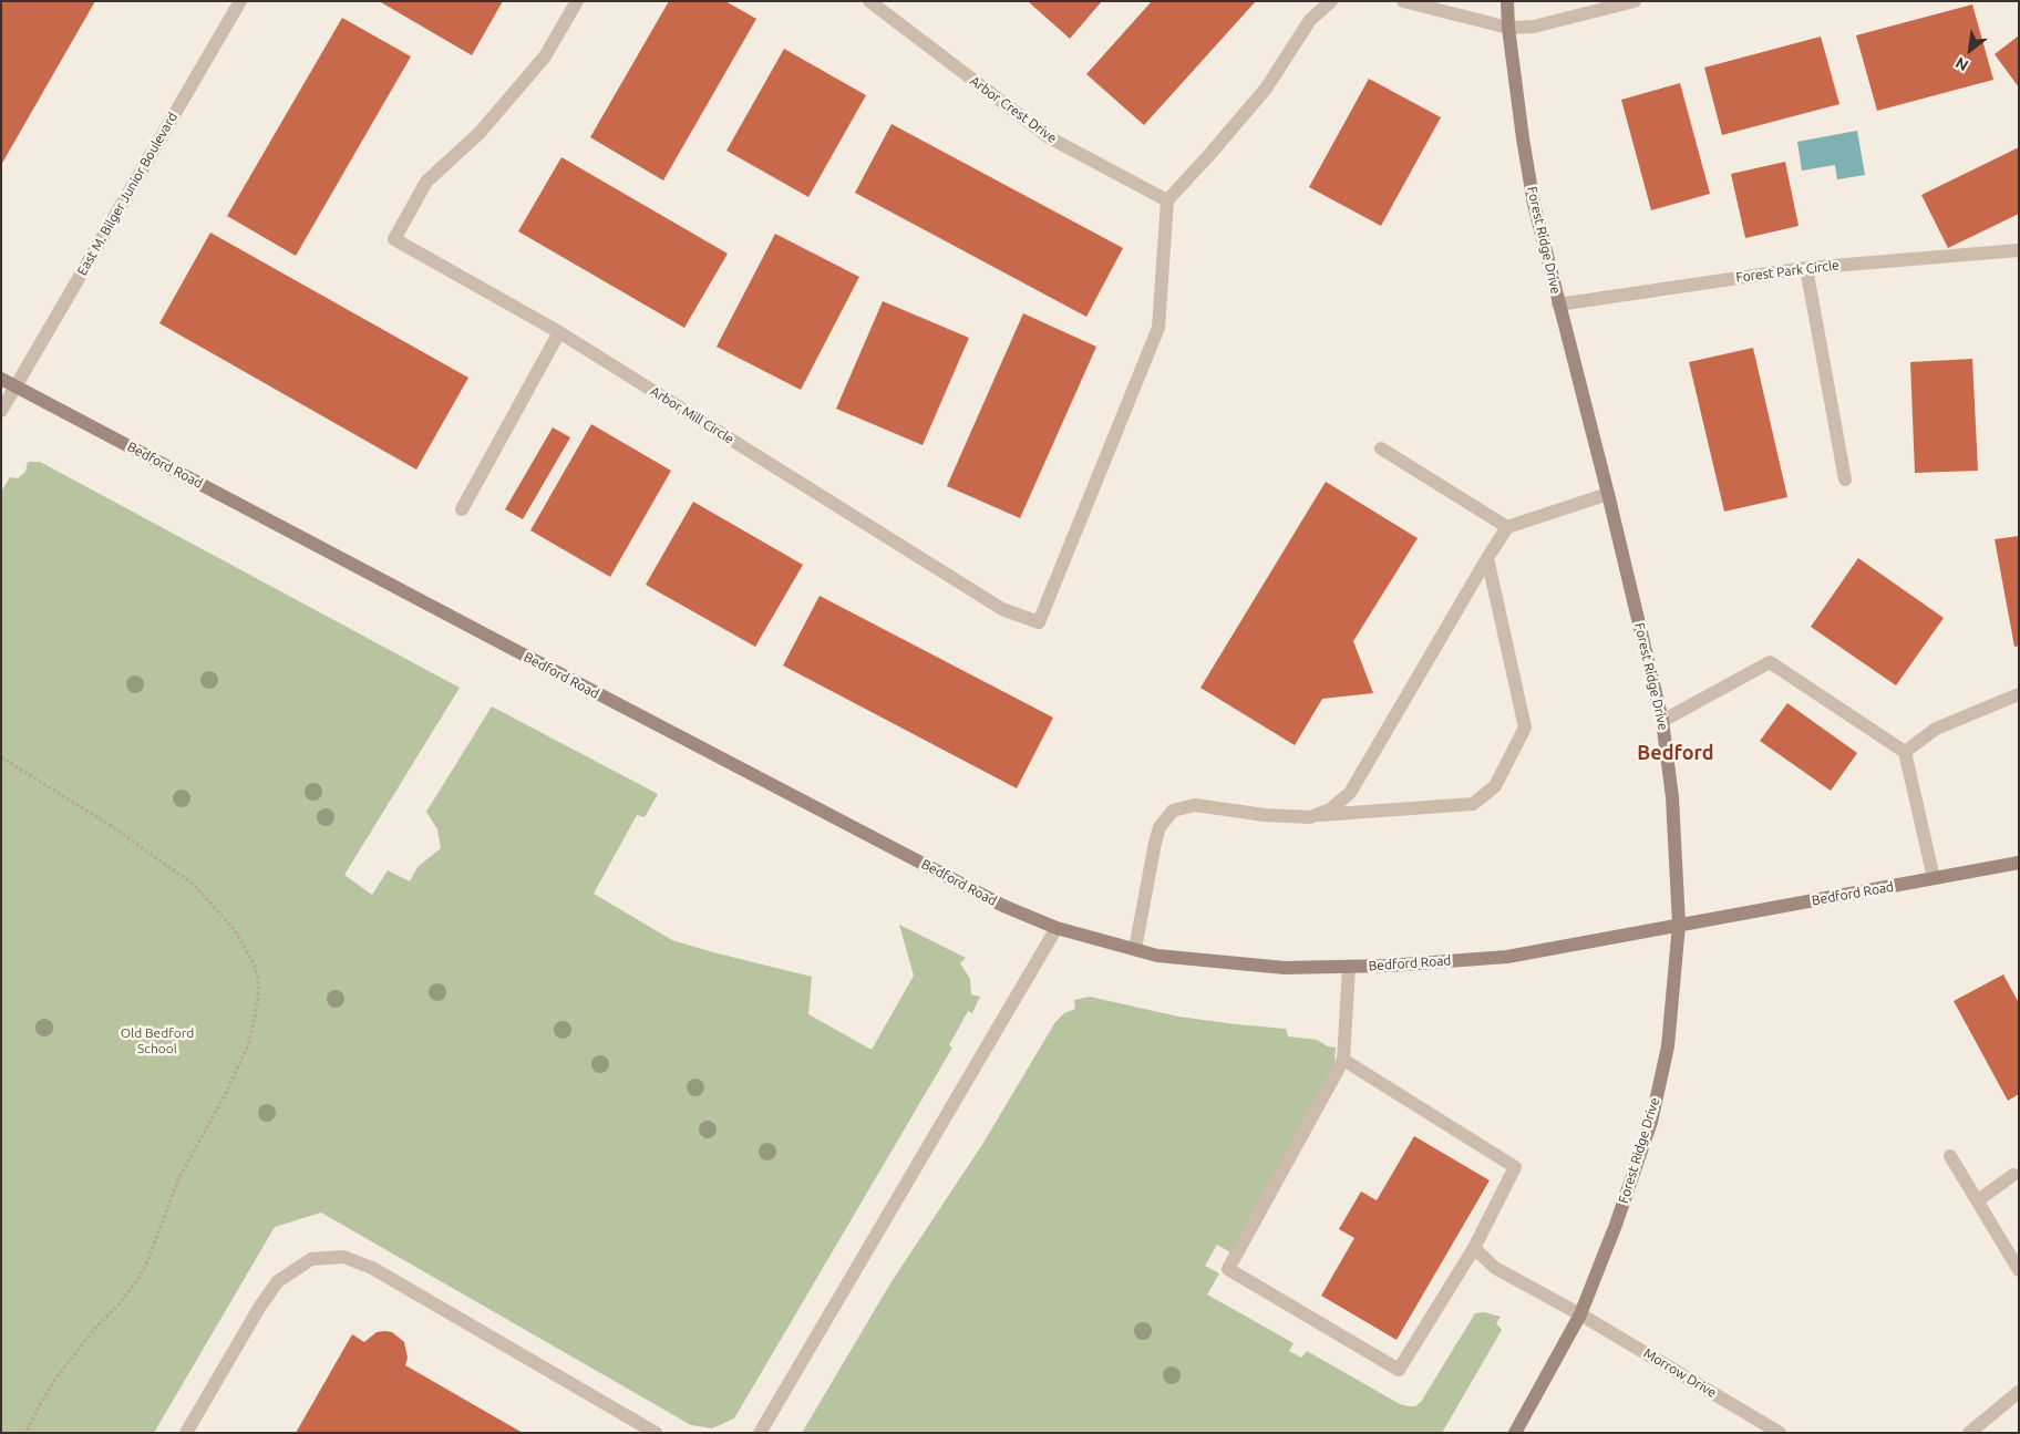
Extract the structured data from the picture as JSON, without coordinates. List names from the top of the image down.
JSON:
{
  "streets": {
    "main road": ["Forest Ridge Drive", "Bedford Road"],
    "street": [
      "Arbor Crest Drive",
      "East M. Bilger Junior Boulevard",
      "Forest Park Circle",
      "Arbor Mill Circle",
      "Morrow Drive"
    ]
  },
  "crossings": [
    ["Arbor Crest Drive", "Arbor Mill Circle"],
    ["East M. Bilger Junior Boulevard", "Bedford Road"],
    ["Forest Ridge Drive", "Forest Park Circle"],
    ["Forest Ridge Drive", "Bedford Road"],
    ["Forest Ridge Drive", "Morrow Drive"]
  ],
  "districts": ["Bedford"],
  "parks": ["Old Bedford School"],
  "north": "bottom left"
}
